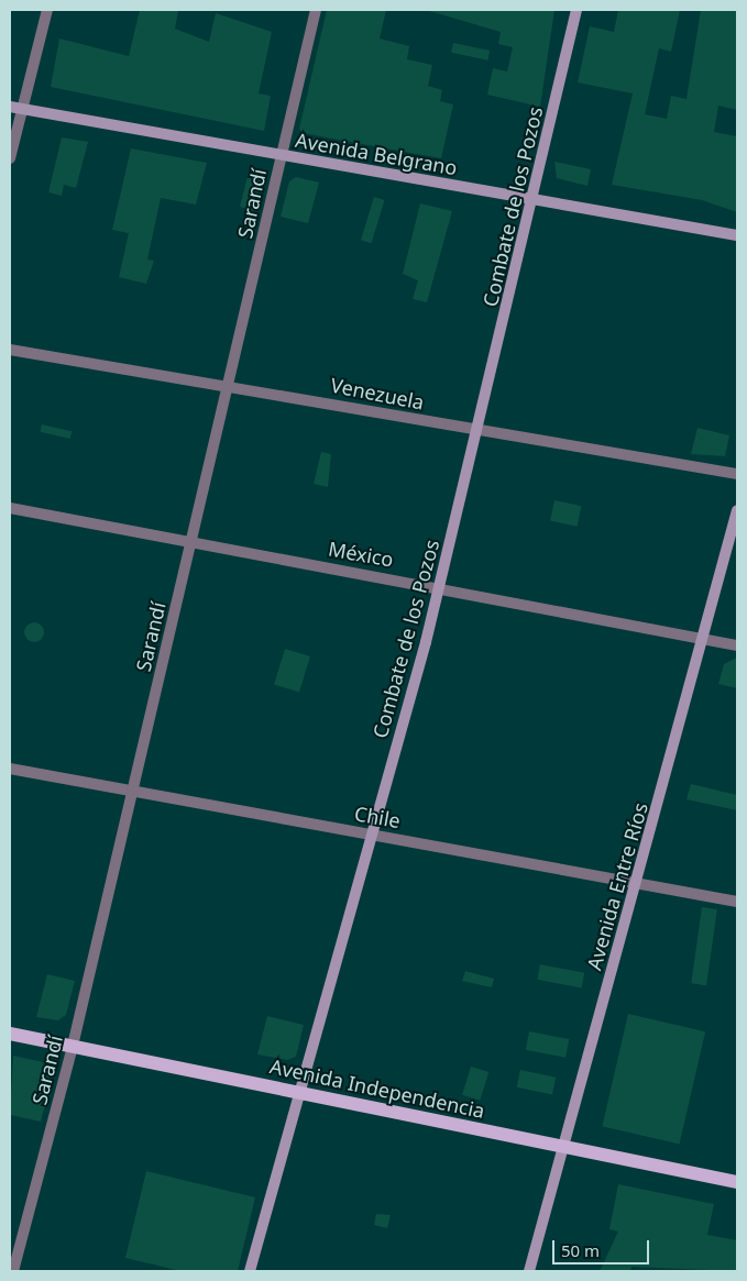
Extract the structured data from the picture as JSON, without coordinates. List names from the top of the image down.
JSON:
{
  "streets": {
    "main road": [
      "Avenida Belgrano",
      "Combate de los Pozos",
      "Avenida Entre Ríos",
      "Avenida Independencia"
    ],
    "street": [
      "Sarandí",
      "Venezuela",
      "México",
      "Chile"
    ]
  },
  "crossings": [
    ["Avenida Belgrano", "Sarandí"],
    ["Avenida Belgrano", "Combate de los Pozos"],
    ["Sarandí", "Venezuela"],
    ["Sarandí", "México"],
    ["Sarandí", "Chile"],
    ["Sarandí", "Avenida Independencia"],
    ["Combate de los Pozos", "Venezuela"],
    ["Combate de los Pozos", "México"],
    ["Combate de los Pozos", "Chile"],
    ["Combate de los Pozos", "Avenida Independencia"],
    ["México", "Avenida Entre Ríos"],
    ["Chile", "Avenida Entre Ríos"],
    ["Avenida Entre Ríos", "Avenida Independencia"]
  ],
  "scale_bar": "50 m"
}
